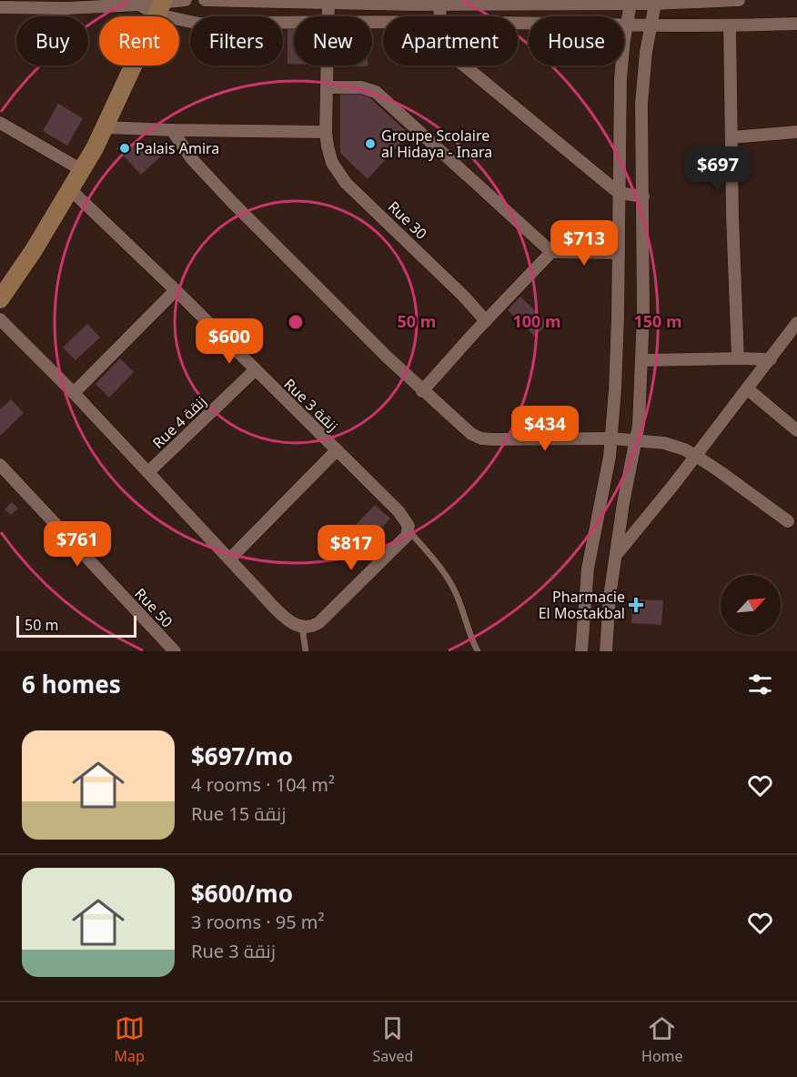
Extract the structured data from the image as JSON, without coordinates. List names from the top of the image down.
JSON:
{
  "streets": {
    "street": [
      "Rue 30",
      "Rue 3 زنقة",
      "Rue 4 زنقة",
      "Rue 50"
    ]
  },
  "crossings": [
    ["Rue 3 زنقة", "Rue 4 زنقة"]
  ],
  "places": {
    "other": ["Groupe Scolaire al Hidaya - Inara", "Palais Amira"],
    "health": ["Pharmacie El Mostakbal"]
  },
  "scale_bar": "50 m",
  "north": "top right",
  "page": {
    "chip": [
      "Buy",
      "Rent",
      "Filters",
      "New",
      "Apartment",
      "House"
    ],
    "price": [
      "$697",
      "$713",
      "$600",
      "$434",
      "$761",
      "$817"
    ],
    "scale": "50 m",
    "heading": "6 homes",
    "list": [
      {
        "name": "$697/mo",
        "note": "4 rooms · 104 m² · Rue 15 زنقة"
      },
      {
        "name": "$600/mo",
        "note": "3 rooms · 95 m² · Rue 3 زنقة"
      }
    ],
    "tabs": ["Map", "Saved", "Home"]
  },
  "rings": ["50 m", "100 m", "150 m"]
}
